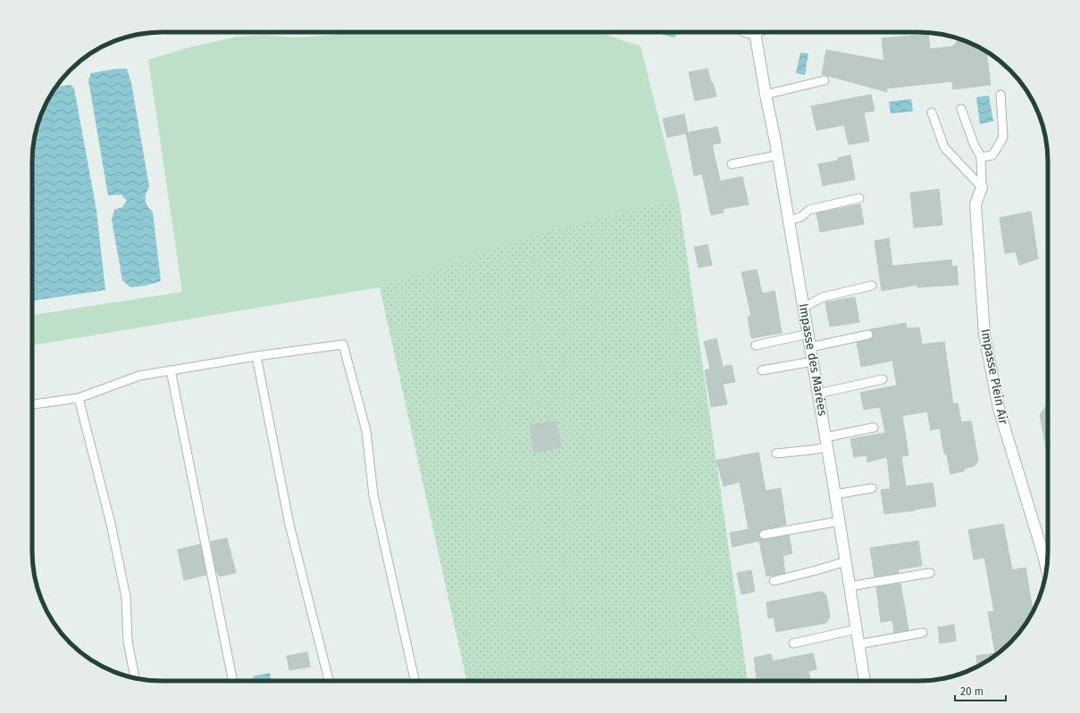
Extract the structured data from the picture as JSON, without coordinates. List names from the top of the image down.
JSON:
{
  "streets": {
    "street": ["Impasse des Marées", "Impasse Plein Air"]
  },
  "scale_bar": "20 m"
}
